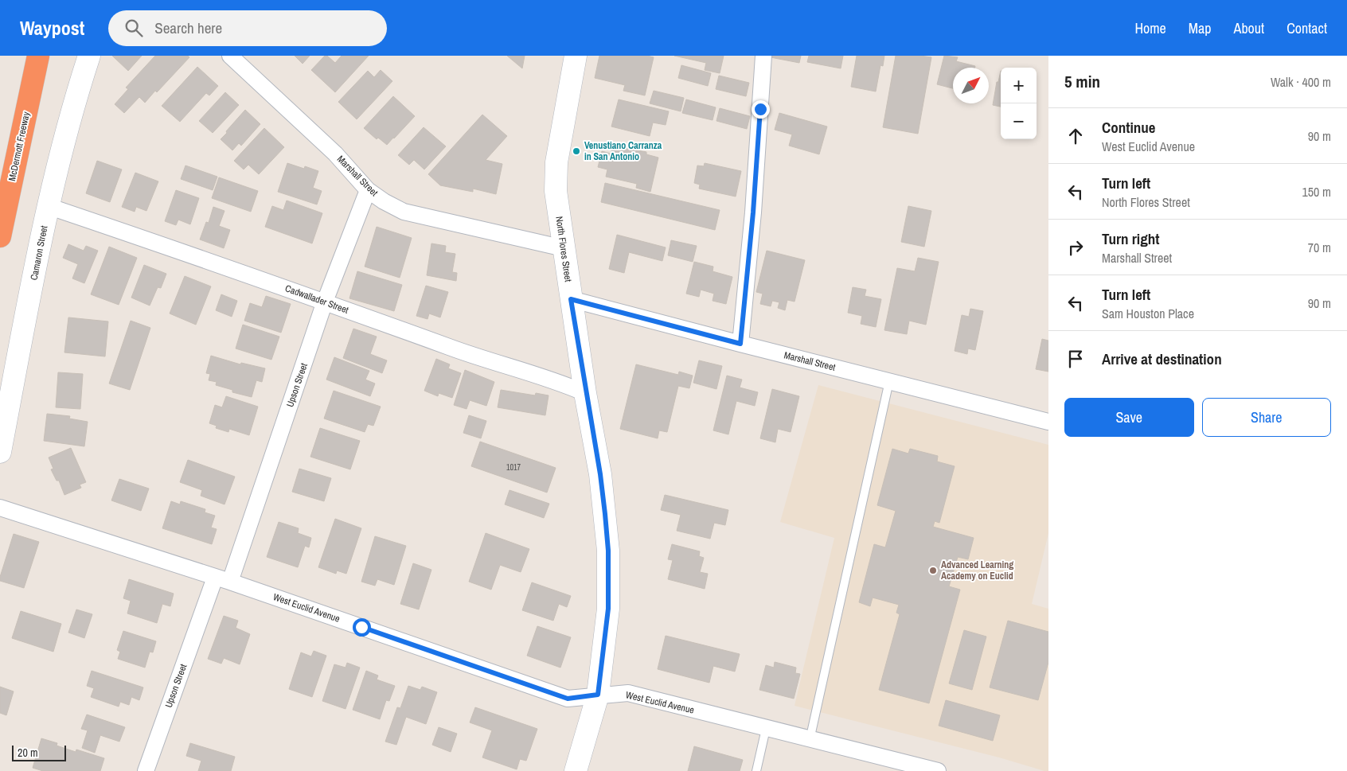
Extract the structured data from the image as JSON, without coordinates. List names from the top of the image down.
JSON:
{
  "streets": {
    "highway": ["McDermott Freeway"],
    "main road": ["North Flores Street", "Camaron Street"],
    "street": [
      "Marshall Street",
      "Cadwallader Street",
      "Upson Street",
      "West Euclid Avenue"
    ]
  },
  "crossings": [
    ["Marshall Street", "North Flores Street"],
    ["Marshall Street", "Upson Street"],
    ["North Flores Street", "Cadwallader Street"],
    ["North Flores Street", "West Euclid Avenue"],
    ["Camaron Street", "Cadwallader Street"],
    ["Cadwallader Street", "Upson Street"],
    ["Upson Street", "West Euclid Avenue"]
  ],
  "places": ["Venustiano Carranza in San Antonio", "Advanced Learning Academy on Euclid"],
  "house_numbers": ["1017"],
  "scale_bar": "20 m",
  "north": "top right",
  "page": {
    "header": "Waypost",
    "search": "Search here",
    "nav": [
      "Home",
      "Map",
      "About",
      "Contact"
    ],
    "heading": ["5 min", "Walk · 400 m"],
    "map_buttons": ["+", "−"],
    "list": [
      ["Continue", "West Euclid Avenue", "90 m"],
      ["Turn left", "North Flores Street", "150 m"],
      ["Turn right", "Marshall Street", "70 m"],
      ["Turn left", "Sam Houston Place", "90 m"],
      "Arrive at destination"
    ],
    "buttons": ["Save", "Share"],
    "scale": "20 m"
  }
}
